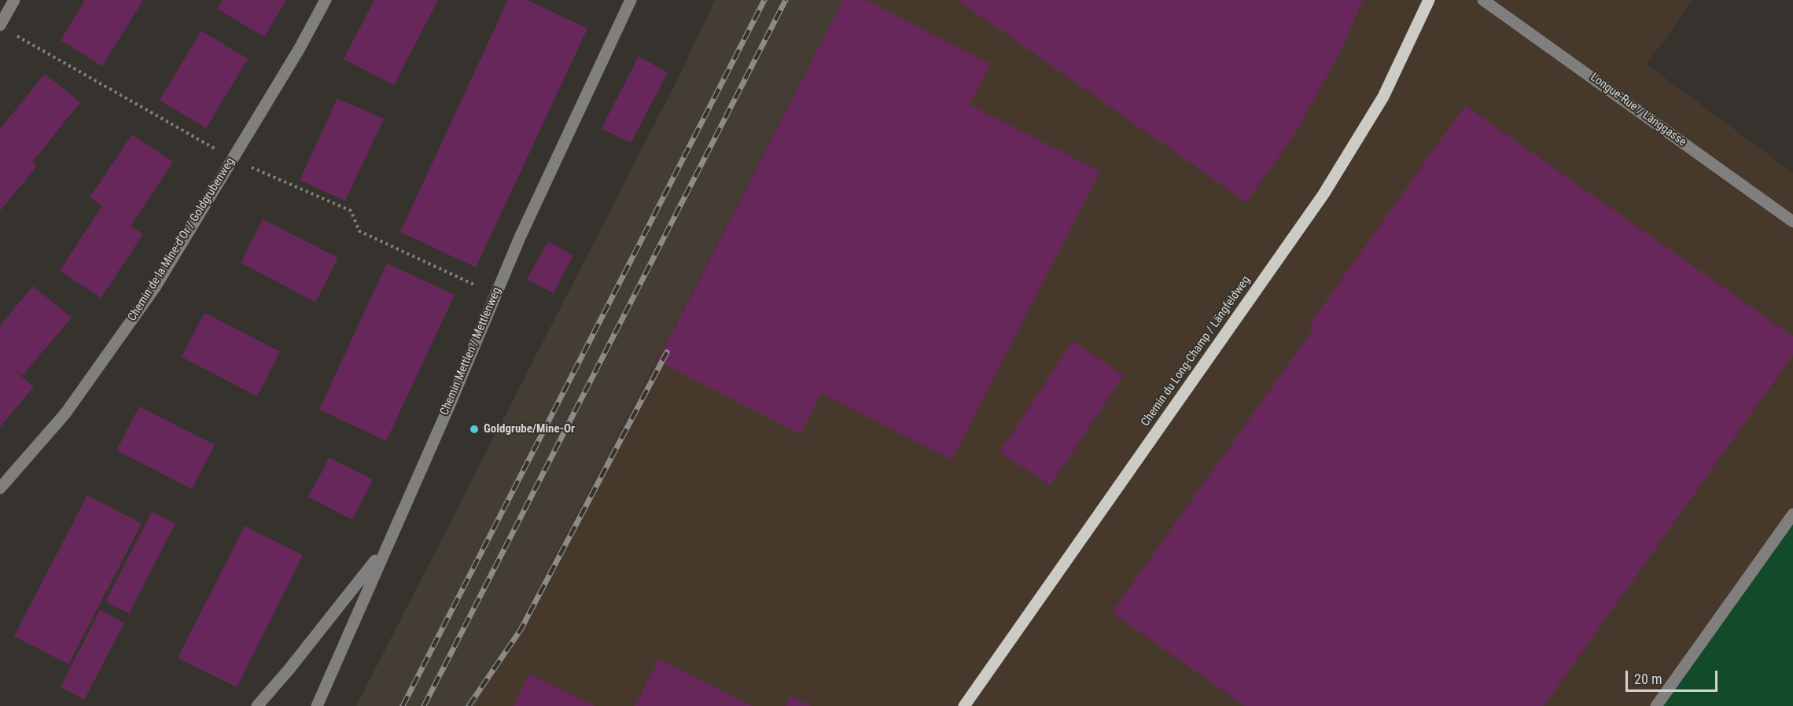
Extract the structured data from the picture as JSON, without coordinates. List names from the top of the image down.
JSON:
{
  "streets": {
    "main road": ["Chemin du Long-Champ / Längfeldweg"],
    "street": ["Longue-Rue / Länggasse", "Chemin de la Mine-d'Or / Goldgrubenweg", "Chemin Mettlen / Mettlenweg"]
  },
  "places": ["Goldgrube/Mine-Or"],
  "scale_bar": "20 m"
}
